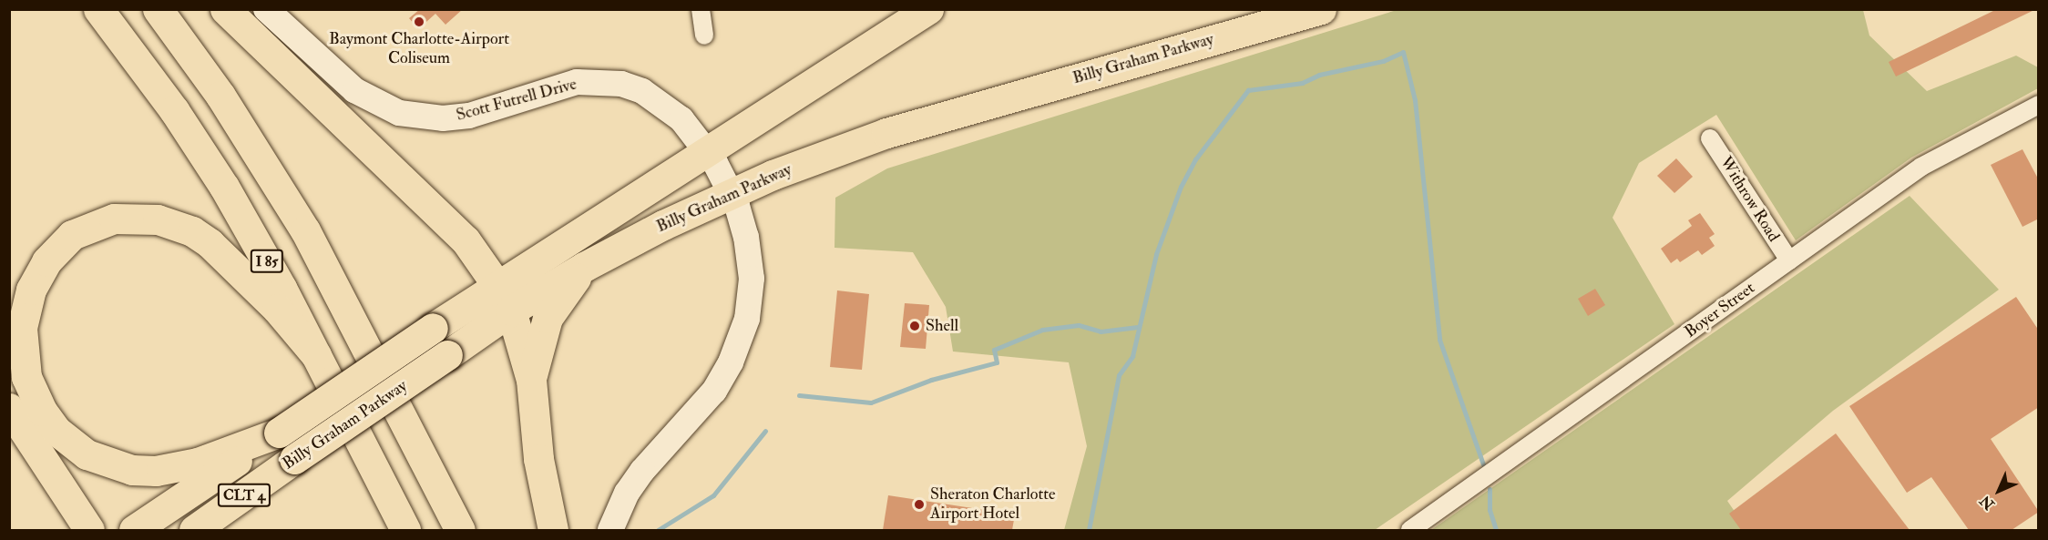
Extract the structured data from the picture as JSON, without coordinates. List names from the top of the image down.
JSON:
{
  "streets": {
    "highway": ["Billy Graham Parkway", "I 85", "CLT 4"],
    "street": ["Scott Futrell Drive", "Withrow Road", "Boyer Street"]
  },
  "crossings": [
    ["Billy Graham Parkway", "Scott Futrell Drive"],
    ["Withrow Road", "Boyer Street"]
  ],
  "places": ["Baymont Charlotte-Airport Coliseum", "Shell", "Sheraton Charlotte Airport Hotel"],
  "north": "bottom left"
}
